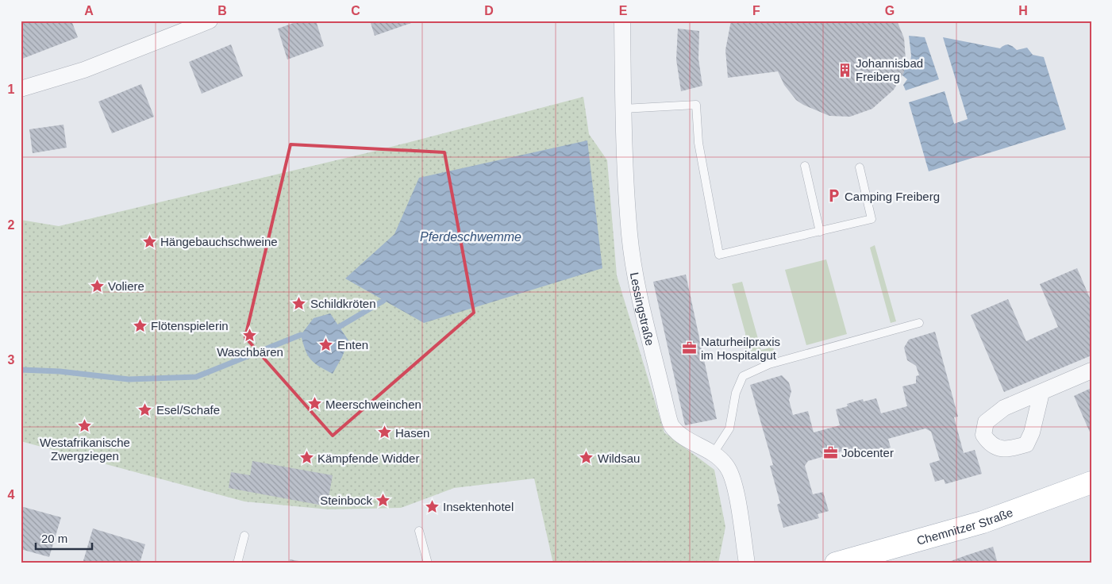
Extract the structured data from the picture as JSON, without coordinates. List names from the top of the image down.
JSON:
{
  "streets": {
    "main road": ["Chemnitzer Straße"],
    "street": ["Lessingstraße"]
  },
  "water": ["Pferdeschwemme"],
  "places": {
    "building": ["Johannisbad Freiberg"],
    "parking": ["Camping Freiberg"],
    "place": [
      "Hängebauchschweine",
      "Voliere",
      "Schildkröten",
      "Flötenspielerin",
      "Waschbären",
      "Enten",
      "Meerschweinchen",
      "Esel/Schafe",
      "Westafrikanische Zwergziegen",
      "Hasen",
      "Kämpfende Widder",
      "Wildsau",
      "Steinbock",
      "Insektenhotel"
    ],
    "office": ["Naturheilpraxis im Hospitalgut", "Jobcenter"]
  },
  "scale_bar": "20 m",
  "grid": {
    "columns": [
      "A",
      "B",
      "C",
      "D",
      "E",
      "F",
      "G",
      "H"
    ],
    "rows": [
      "1",
      "2",
      "3",
      "4"
    ]
  }
}
